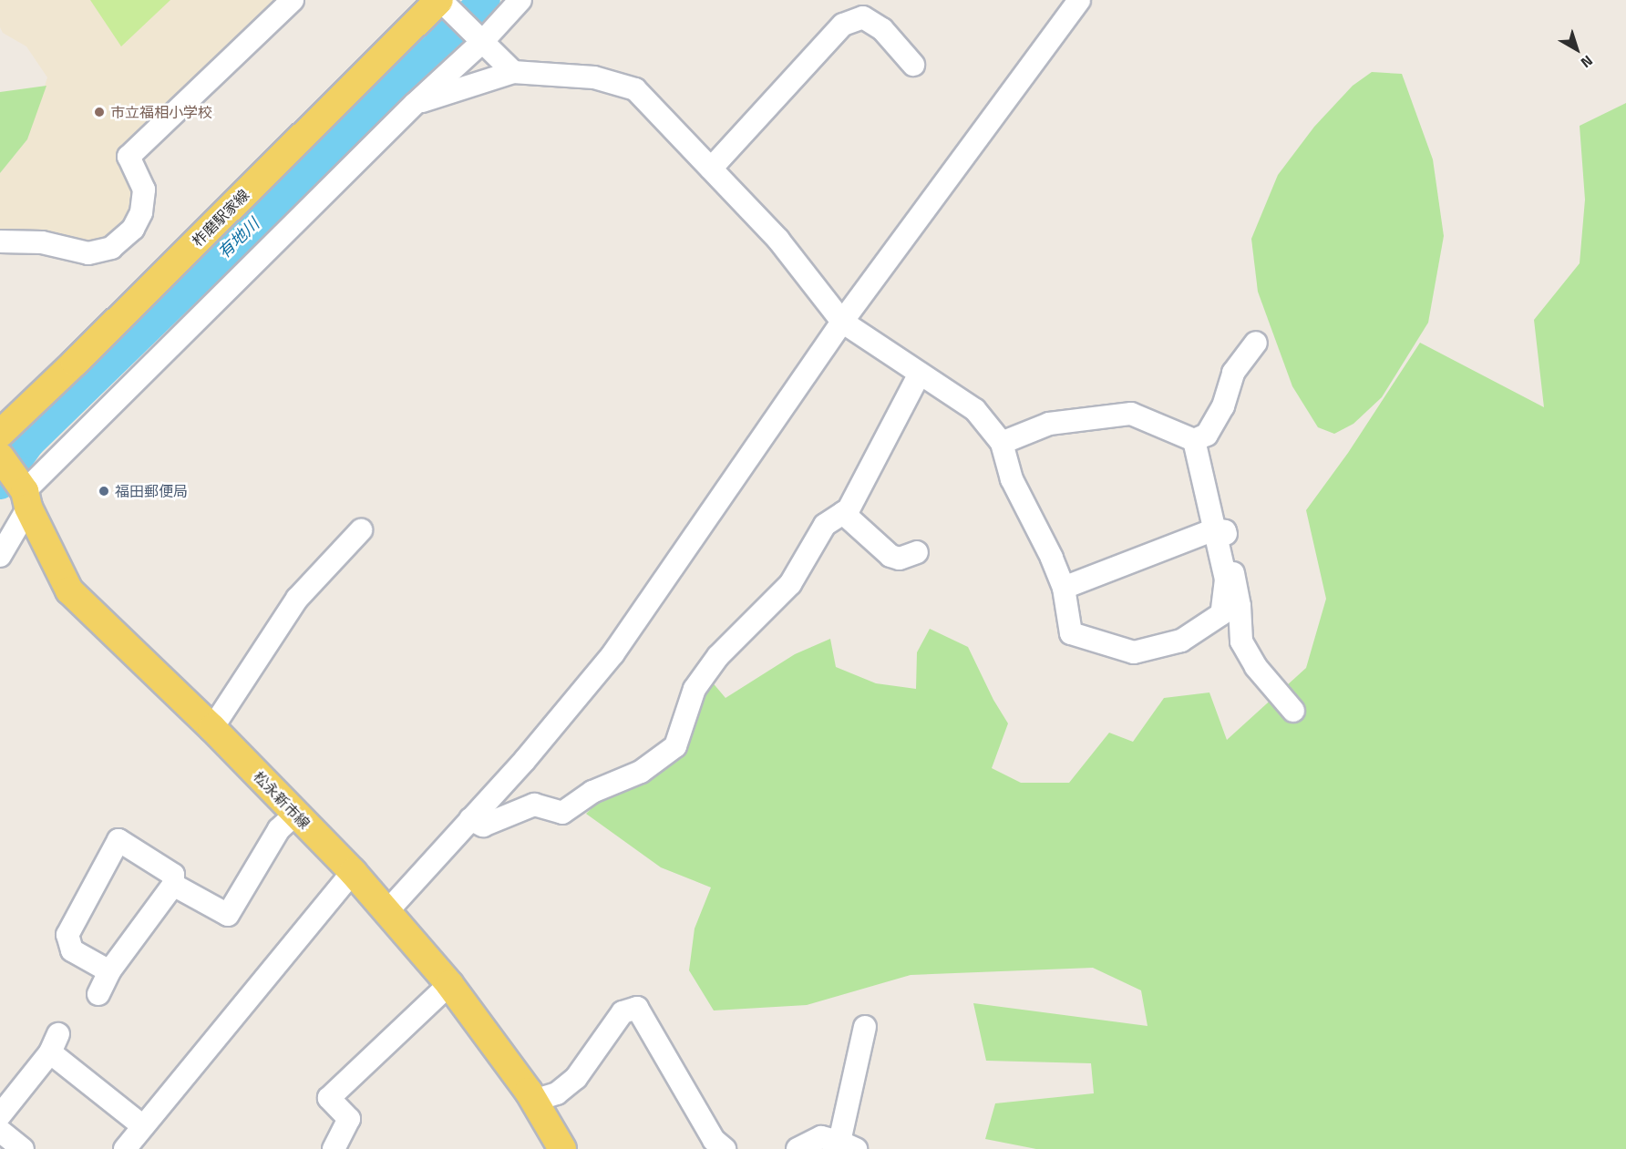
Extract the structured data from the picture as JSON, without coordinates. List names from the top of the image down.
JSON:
{
  "streets": {
    "main road": ["柞磨駅家線", "松永新市線"]
  },
  "water": ["有地川"],
  "places": ["市立福相小学校", "福田郵便局"],
  "north": "bottom right"
}
